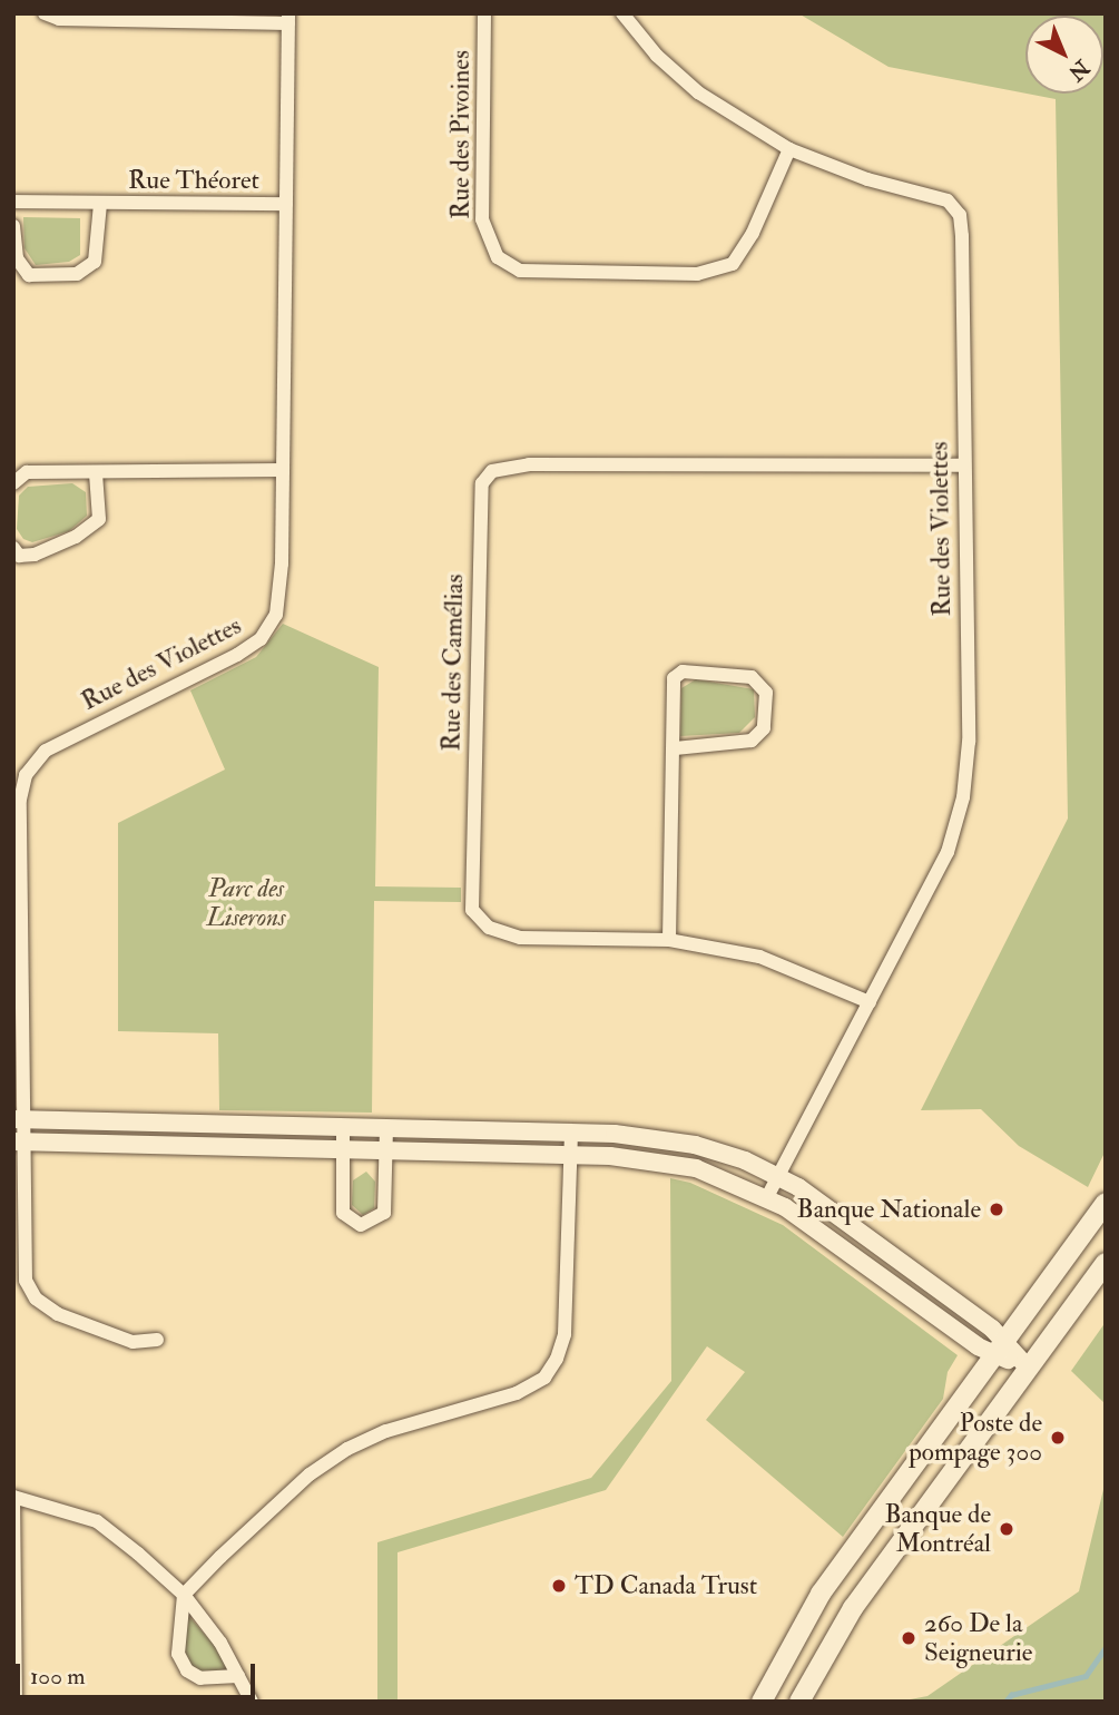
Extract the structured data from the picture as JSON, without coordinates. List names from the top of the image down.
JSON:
{
  "streets": {
    "street": [
      "Rue des Pivoines",
      "Rue Théoret",
      "Rue des Violettes",
      "Rue des Camélias"
    ]
  },
  "crossings": [
    ["Rue des Pivoines", "Rue des Violettes"],
    ["Rue Théoret", "Rue des Violettes"],
    ["Rue des Violettes", "Rue des Camélias"]
  ],
  "parks": ["Parc des Liserons"],
  "places": [
    "Banque Nationale",
    "Poste de pompage 300",
    "Banque de Montréal",
    "TD Canada Trust",
    "260 De la Seigneurie"
  ],
  "scale_bar": "100 m",
  "north": "bottom right"
}
